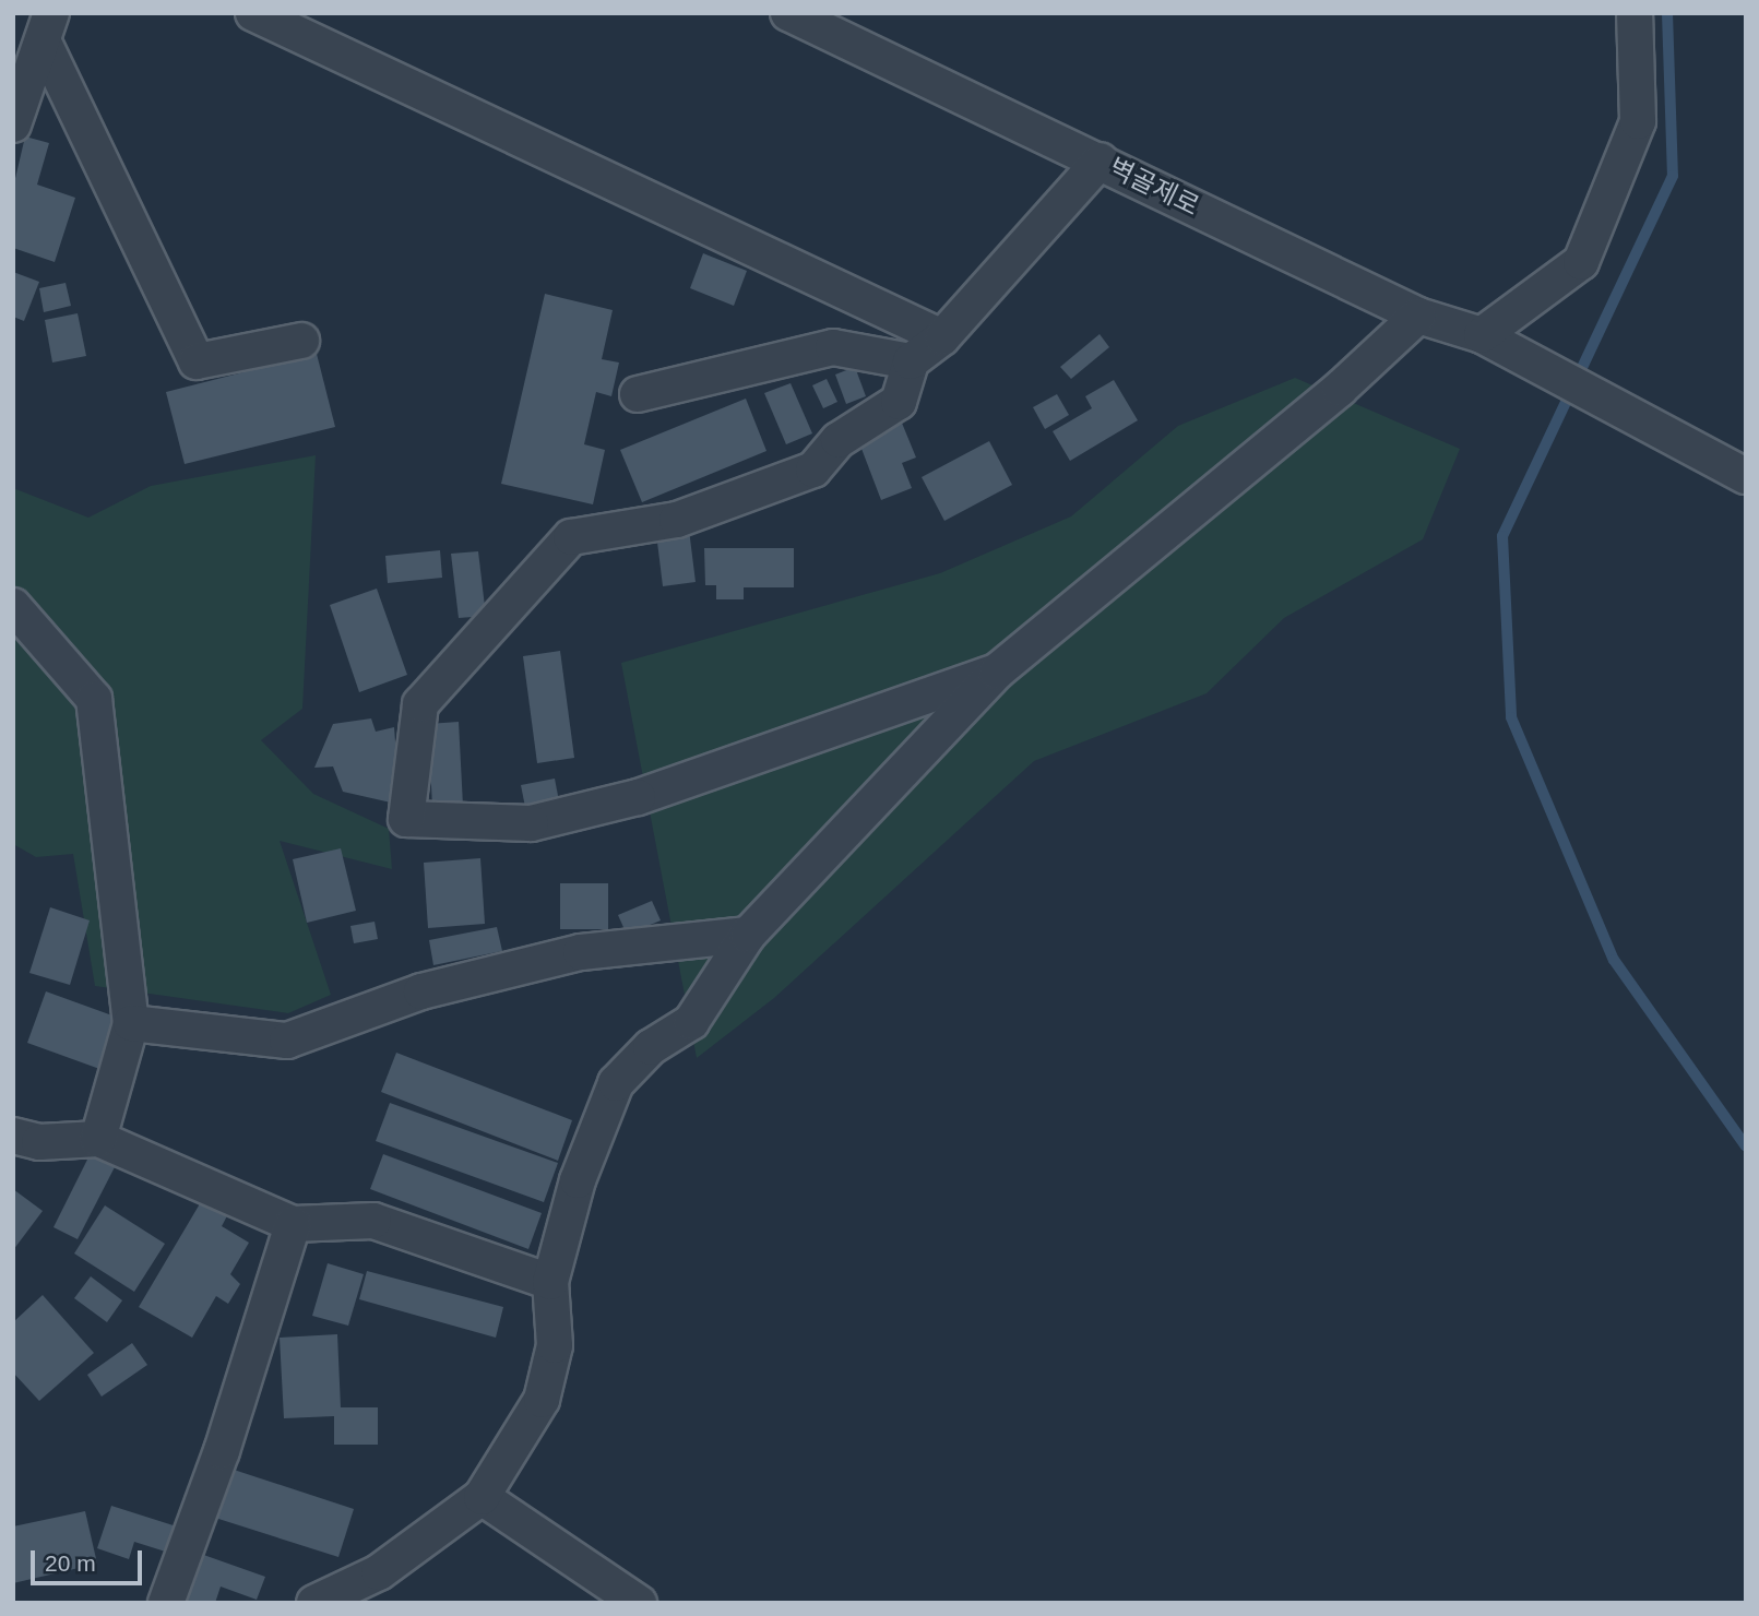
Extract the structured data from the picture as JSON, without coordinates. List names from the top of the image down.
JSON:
{
  "streets": {
    "street": ["벽골제로"]
  },
  "scale_bar": "20 m"
}
